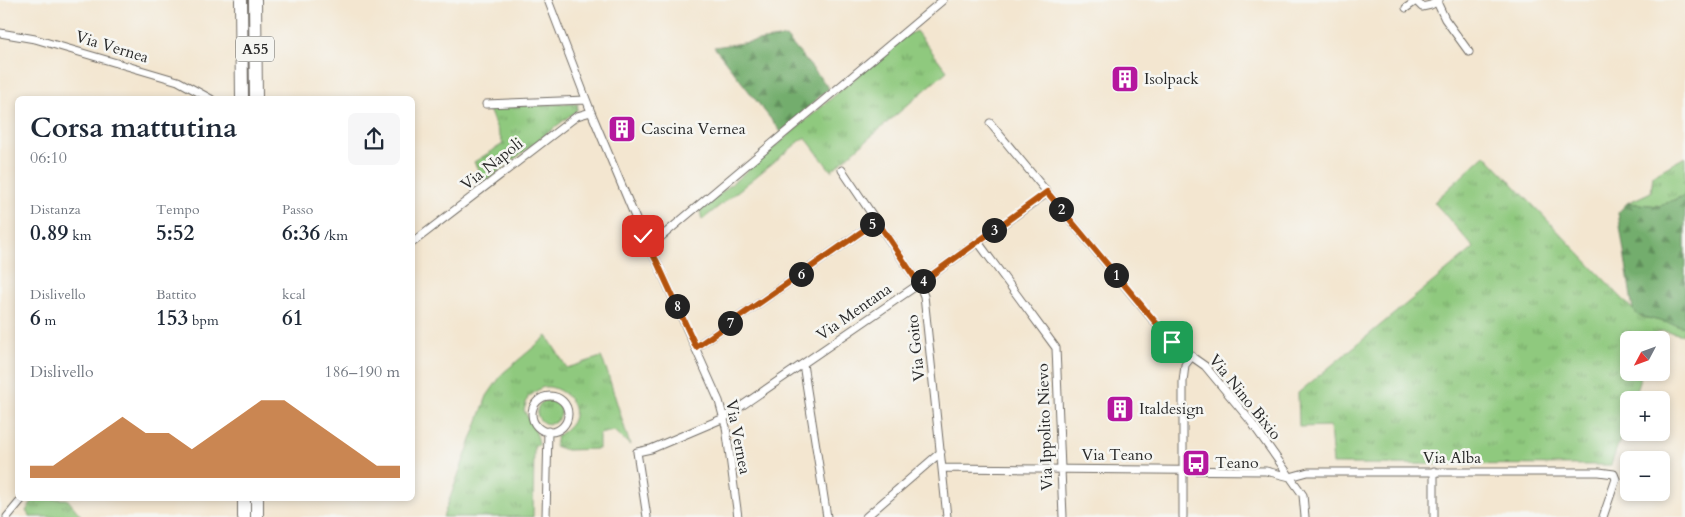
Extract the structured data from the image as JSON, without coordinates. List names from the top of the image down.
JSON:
{
  "streets": {
    "highway": ["A55"],
    "street": [
      "Via Vernea",
      "Via Napoli",
      "Via Mentana",
      "Via Goito",
      "Via Nino Bixio",
      "Via Ippolito Nievo",
      "Via Teano",
      "Via Alba"
    ]
  },
  "crossings": [
    ["Via Vernea", "Via Napoli"],
    ["Via Vernea", "Via Mentana"],
    ["Via Mentana", "Via Goito"],
    ["Via Mentana", "Via Nino Bixio"],
    ["Via Mentana", "Via Ippolito Nievo"],
    ["Via Goito", "Via Teano"],
    ["Via Nino Bixio", "Via Teano"],
    ["Via Nino Bixio", "Via Alba"],
    ["Via Ippolito Nievo", "Via Teano"],
    ["Via Teano", "Via Alba"]
  ],
  "places": {
    "building": ["Isolpack", "Cascina Vernea", "Italdesign"],
    "bus stop": ["Teano"]
  },
  "north": "bottom left",
  "page": {
    "heading": ["Corsa mattutina", "06:10"],
    "stats": [
      ["Distanza", "0.89 km"],
      ["Tempo", "5:52"],
      ["Passo", "6:36 /km"],
      ["Dislivello", "6 m"],
      ["Battito", "153 bpm"],
      ["kcal", "61"]
    ],
    "pins": [
      "2",
      "5",
      "3",
      "6",
      "1",
      "4",
      "8",
      "7"
    ],
    "map_buttons": ["+", "−"],
    "chart": ["Dislivello", "186–190 m"]
  }
}
